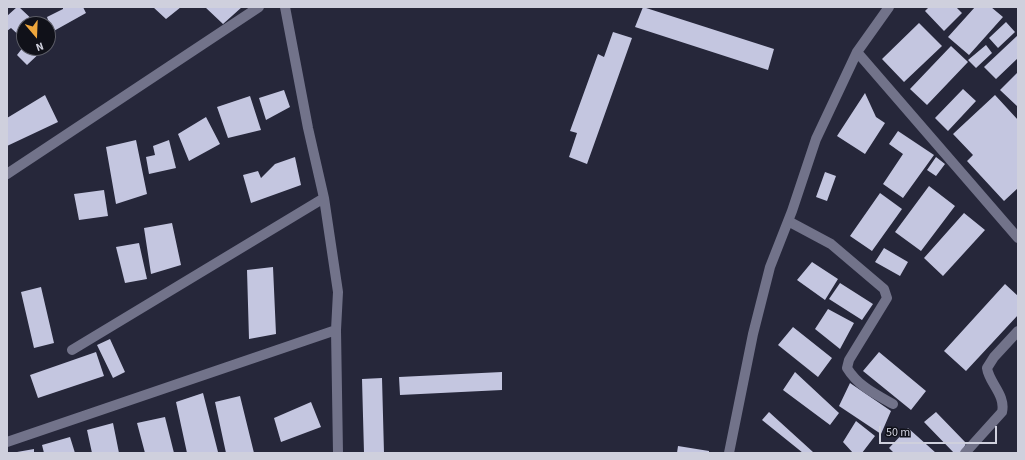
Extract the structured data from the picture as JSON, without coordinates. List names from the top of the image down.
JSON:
{
  "scale_bar": "50 m",
  "north": "bottom"
}
